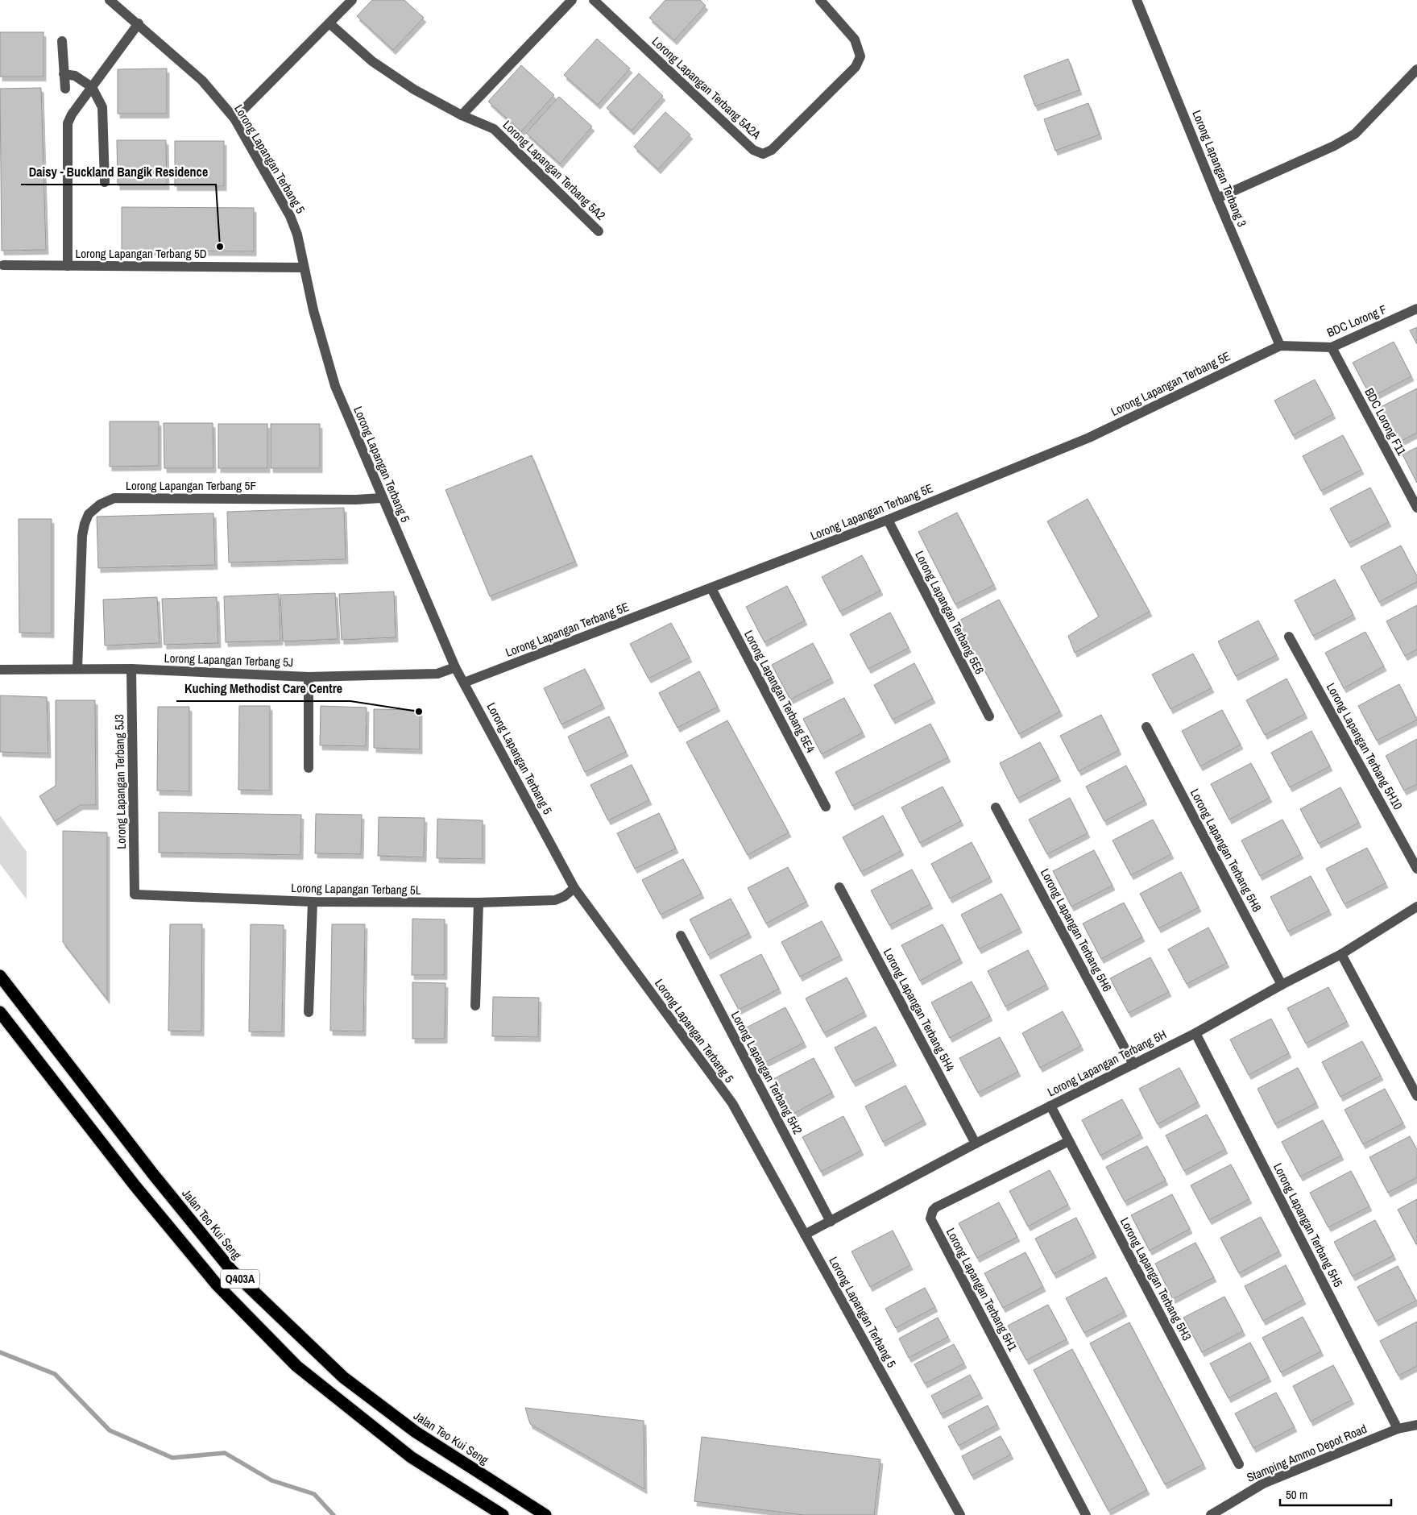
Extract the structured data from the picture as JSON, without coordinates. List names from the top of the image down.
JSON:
{
  "streets": {
    "highway": ["Jalan Teo Kui Seng", "Q403A"],
    "street": [
      "Lorong Lapangan Terbang 5A2A",
      "Lorong Lapangan Terbang 5",
      "Lorong Lapangan Terbang 3",
      "Lorong Lapangan Terbang 5A2",
      "Lorong Lapangan Terbang 5D",
      "BDC Lorong F",
      "Lorong Lapangan Terbang 5E",
      "BDC Lorong F11",
      "Lorong Lapangan Terbang 5F",
      "Lorong Lapangan Terbang 5E6",
      "Lorong Lapangan Terbang 5J",
      "Lorong Lapangan Terbang 5E4",
      "Lorong Lapangan Terbang 5H10",
      "Lorong Lapangan Terbang 5J3",
      "Lorong Lapangan Terbang 5H8",
      "Lorong Lapangan Terbang 5L",
      "Lorong Lapangan Terbang 5H6",
      "Lorong Lapangan Terbang 5H4",
      "Lorong Lapangan Terbang 5H",
      "Lorong Lapangan Terbang 5H2",
      "Lorong Lapangan Terbang 5H5",
      "Lorong Lapangan Terbang 5H3",
      "Lorong Lapangan Terbang 5H1",
      "Stamping Ammo Depot Road"
    ]
  },
  "crossings": [
    ["Lorong Lapangan Terbang 5", "Lorong Lapangan Terbang 5D"],
    ["Lorong Lapangan Terbang 5", "Lorong Lapangan Terbang 5E"],
    ["Lorong Lapangan Terbang 5", "Lorong Lapangan Terbang 5F"],
    ["Lorong Lapangan Terbang 5", "Lorong Lapangan Terbang 5J"],
    ["Lorong Lapangan Terbang 5", "Lorong Lapangan Terbang 5L"],
    ["Lorong Lapangan Terbang 5", "Lorong Lapangan Terbang 5H"],
    ["Lorong Lapangan Terbang 3", "BDC Lorong F"],
    ["Lorong Lapangan Terbang 3", "Lorong Lapangan Terbang 5E"],
    ["BDC Lorong F", "Lorong Lapangan Terbang 5E"],
    ["BDC Lorong F", "BDC Lorong F11"],
    ["Lorong Lapangan Terbang 5E", "Lorong Lapangan Terbang 5E6"],
    ["Lorong Lapangan Terbang 5E", "Lorong Lapangan Terbang 5E4"],
    ["Lorong Lapangan Terbang 5F", "Lorong Lapangan Terbang 5J"],
    ["Lorong Lapangan Terbang 5J", "Lorong Lapangan Terbang 5J3"],
    ["Lorong Lapangan Terbang 5J3", "Lorong Lapangan Terbang 5L"],
    ["Lorong Lapangan Terbang 5H8", "Lorong Lapangan Terbang 5H"],
    ["Lorong Lapangan Terbang 5H6", "Lorong Lapangan Terbang 5H"],
    ["Lorong Lapangan Terbang 5H4", "Lorong Lapangan Terbang 5H"],
    ["Lorong Lapangan Terbang 5H", "Lorong Lapangan Terbang 5H2"],
    ["Lorong Lapangan Terbang 5H", "Lorong Lapangan Terbang 5H5"],
    ["Lorong Lapangan Terbang 5H", "Lorong Lapangan Terbang 5H3"],
    ["Lorong Lapangan Terbang 5H5", "Stamping Ammo Depot Road"],
    ["Lorong Lapangan Terbang 5H3", "Lorong Lapangan Terbang 5H1"]
  ],
  "places": ["Daisy - Buckland Bangik Residence", "Kuching Methodist Care Centre"],
  "scale_bar": "50 m"
}
